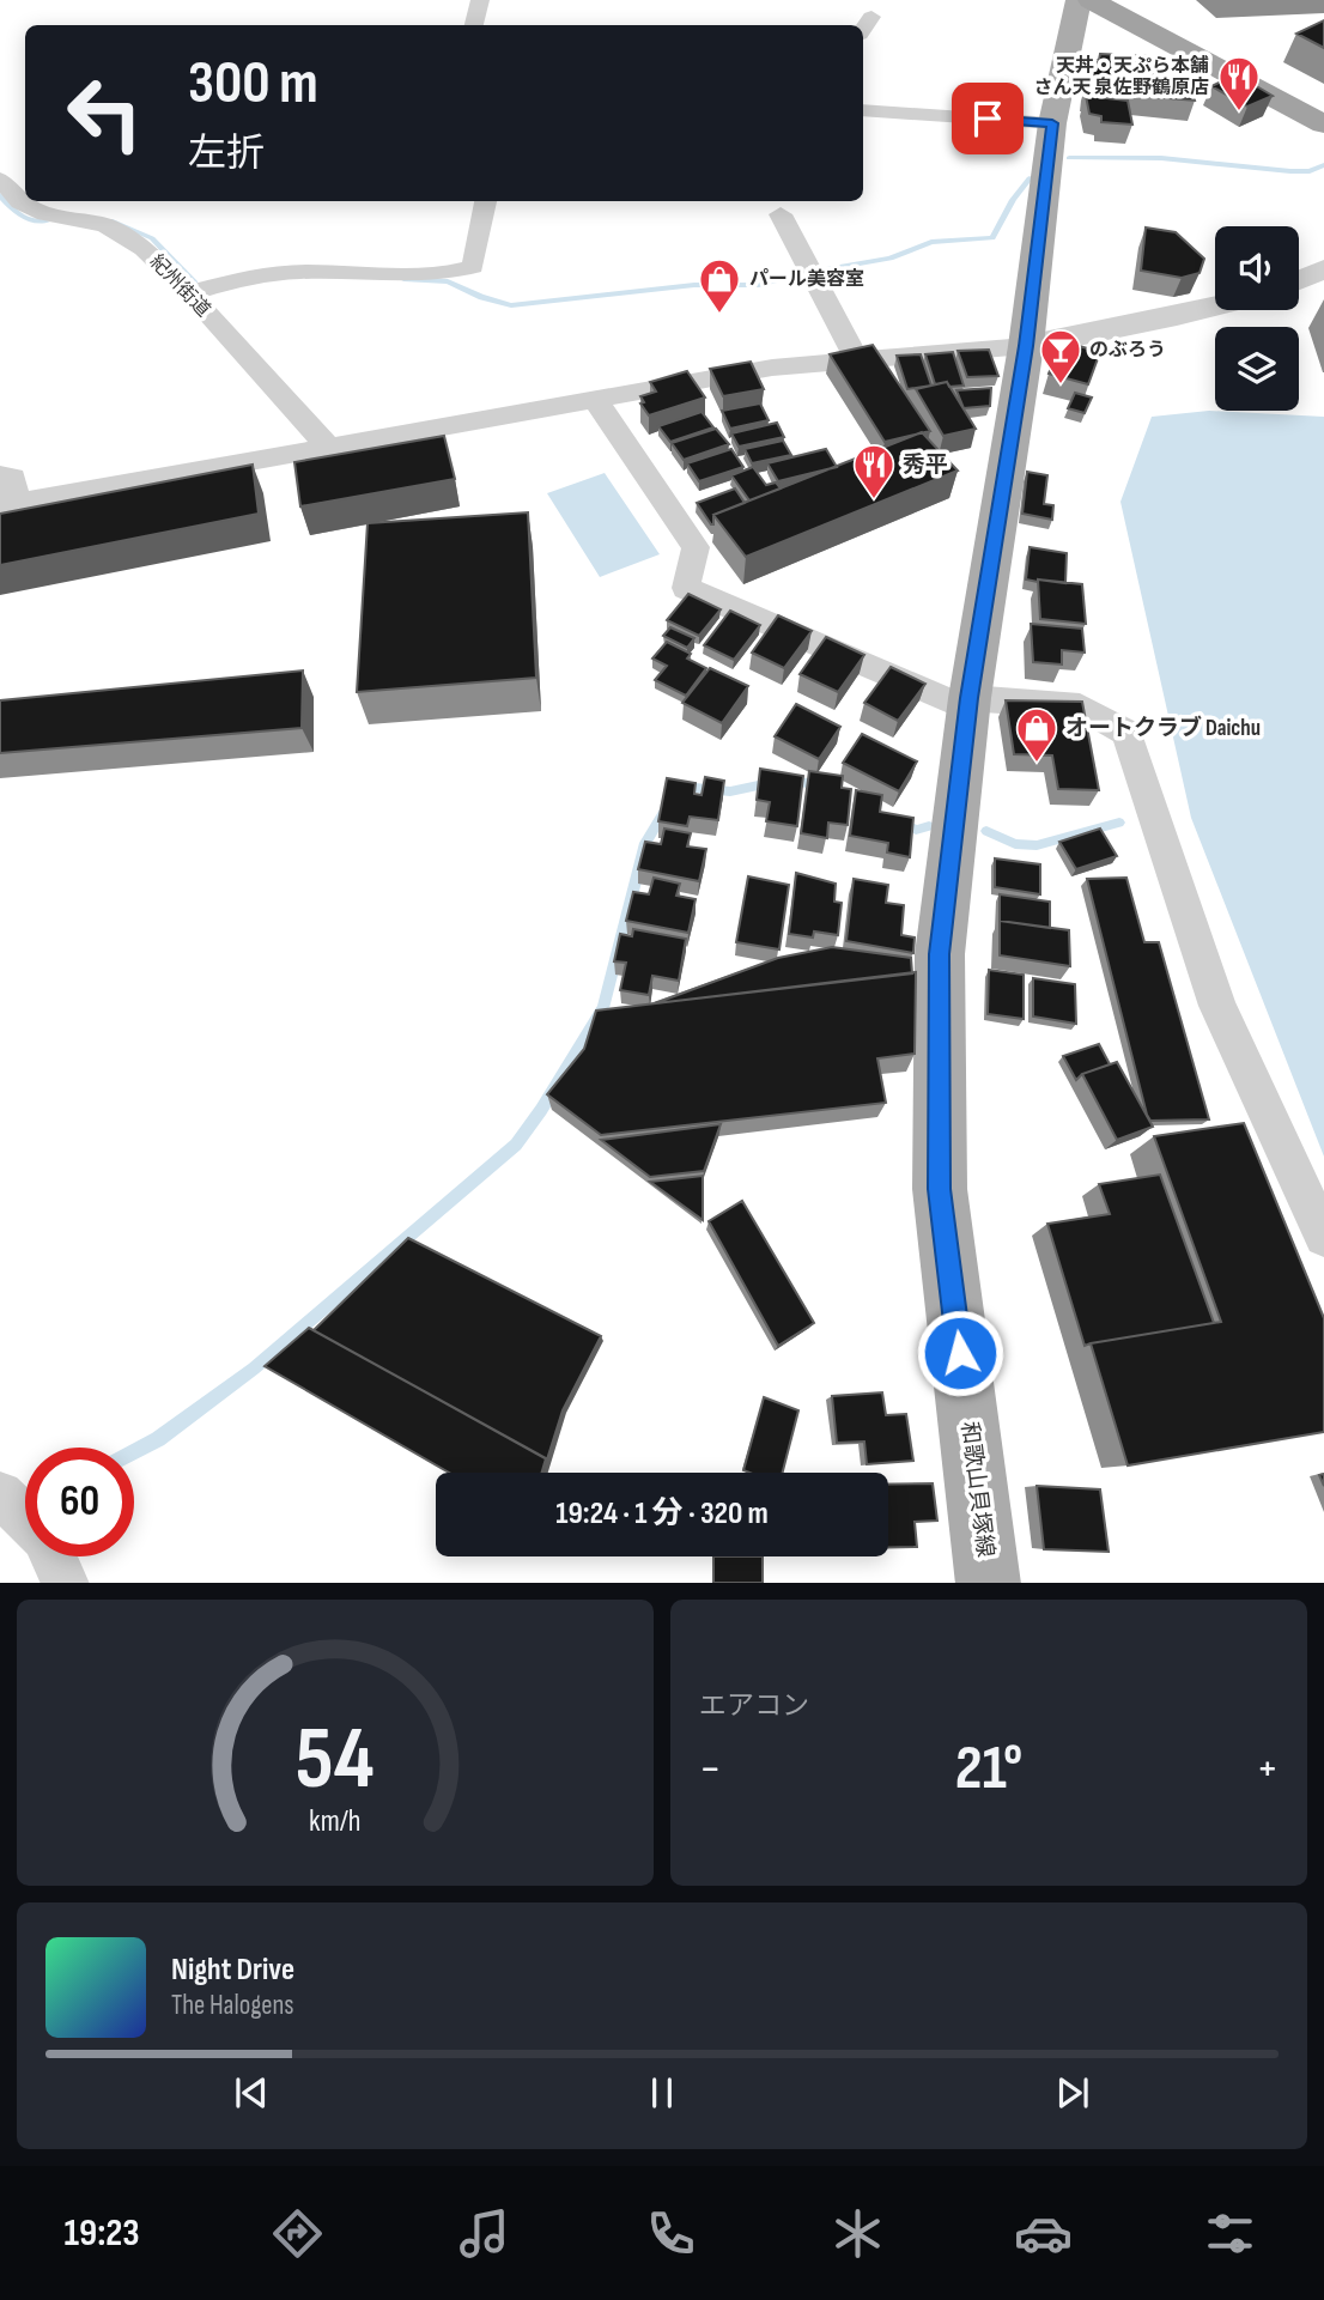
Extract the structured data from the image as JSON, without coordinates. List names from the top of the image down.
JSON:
{
  "streets": {
    "main road": ["和歌山貝塚線"],
    "street": ["紀州街道"]
  },
  "places": {
    "restaurant": ["天丼・天ぷら本舗 さん天 泉佐野鶴原店", "秀平"],
    "shop": ["パール美容室", "オートクラブ Daichu"],
    "bar": ["のぶろう"]
  },
  "page": {
    "turn": ["300 m", "左折"],
    "limit": "60",
    "trip": "19:24 · 1 分 · 320 m",
    "tile": "エアコン",
    "heat": ["−", "21°", "+"],
    "song": ["Night Drive", "The Halogens"],
    "tabs": "19:23",
    "gauge": ["54", "km/h"]
  }
}
